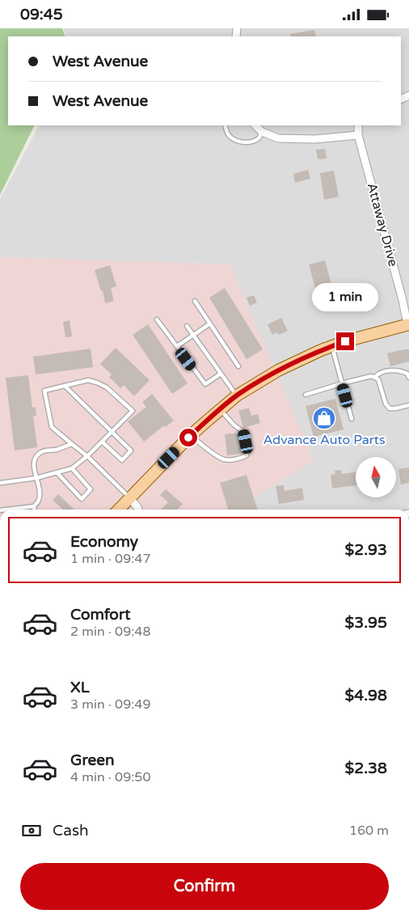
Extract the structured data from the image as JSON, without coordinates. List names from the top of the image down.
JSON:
{
  "streets": {
    "street": ["Attaway Drive"]
  },
  "places": {
    "shop": ["Advance Auto Parts"]
  },
  "north": "top",
  "page": {
    "status": "09:45",
    "banner": ["West Avenue", "West Avenue"],
    "bubble": "1 min",
    "list": [
      {
        "name": "Economy",
        "note": "1 min · 09:47",
        "value": "$2.93"
      },
      {
        "name": "Comfort",
        "note": "2 min · 09:48",
        "value": "$3.95"
      },
      {
        "name": "XL",
        "note": "3 min · 09:49",
        "value": "$4.98"
      },
      {
        "name": "Green",
        "note": "4 min · 09:50",
        "value": "$2.38"
      }
    ],
    "pay": ["Cash", "160 m"],
    "buttons": "Confirm"
  }
}
